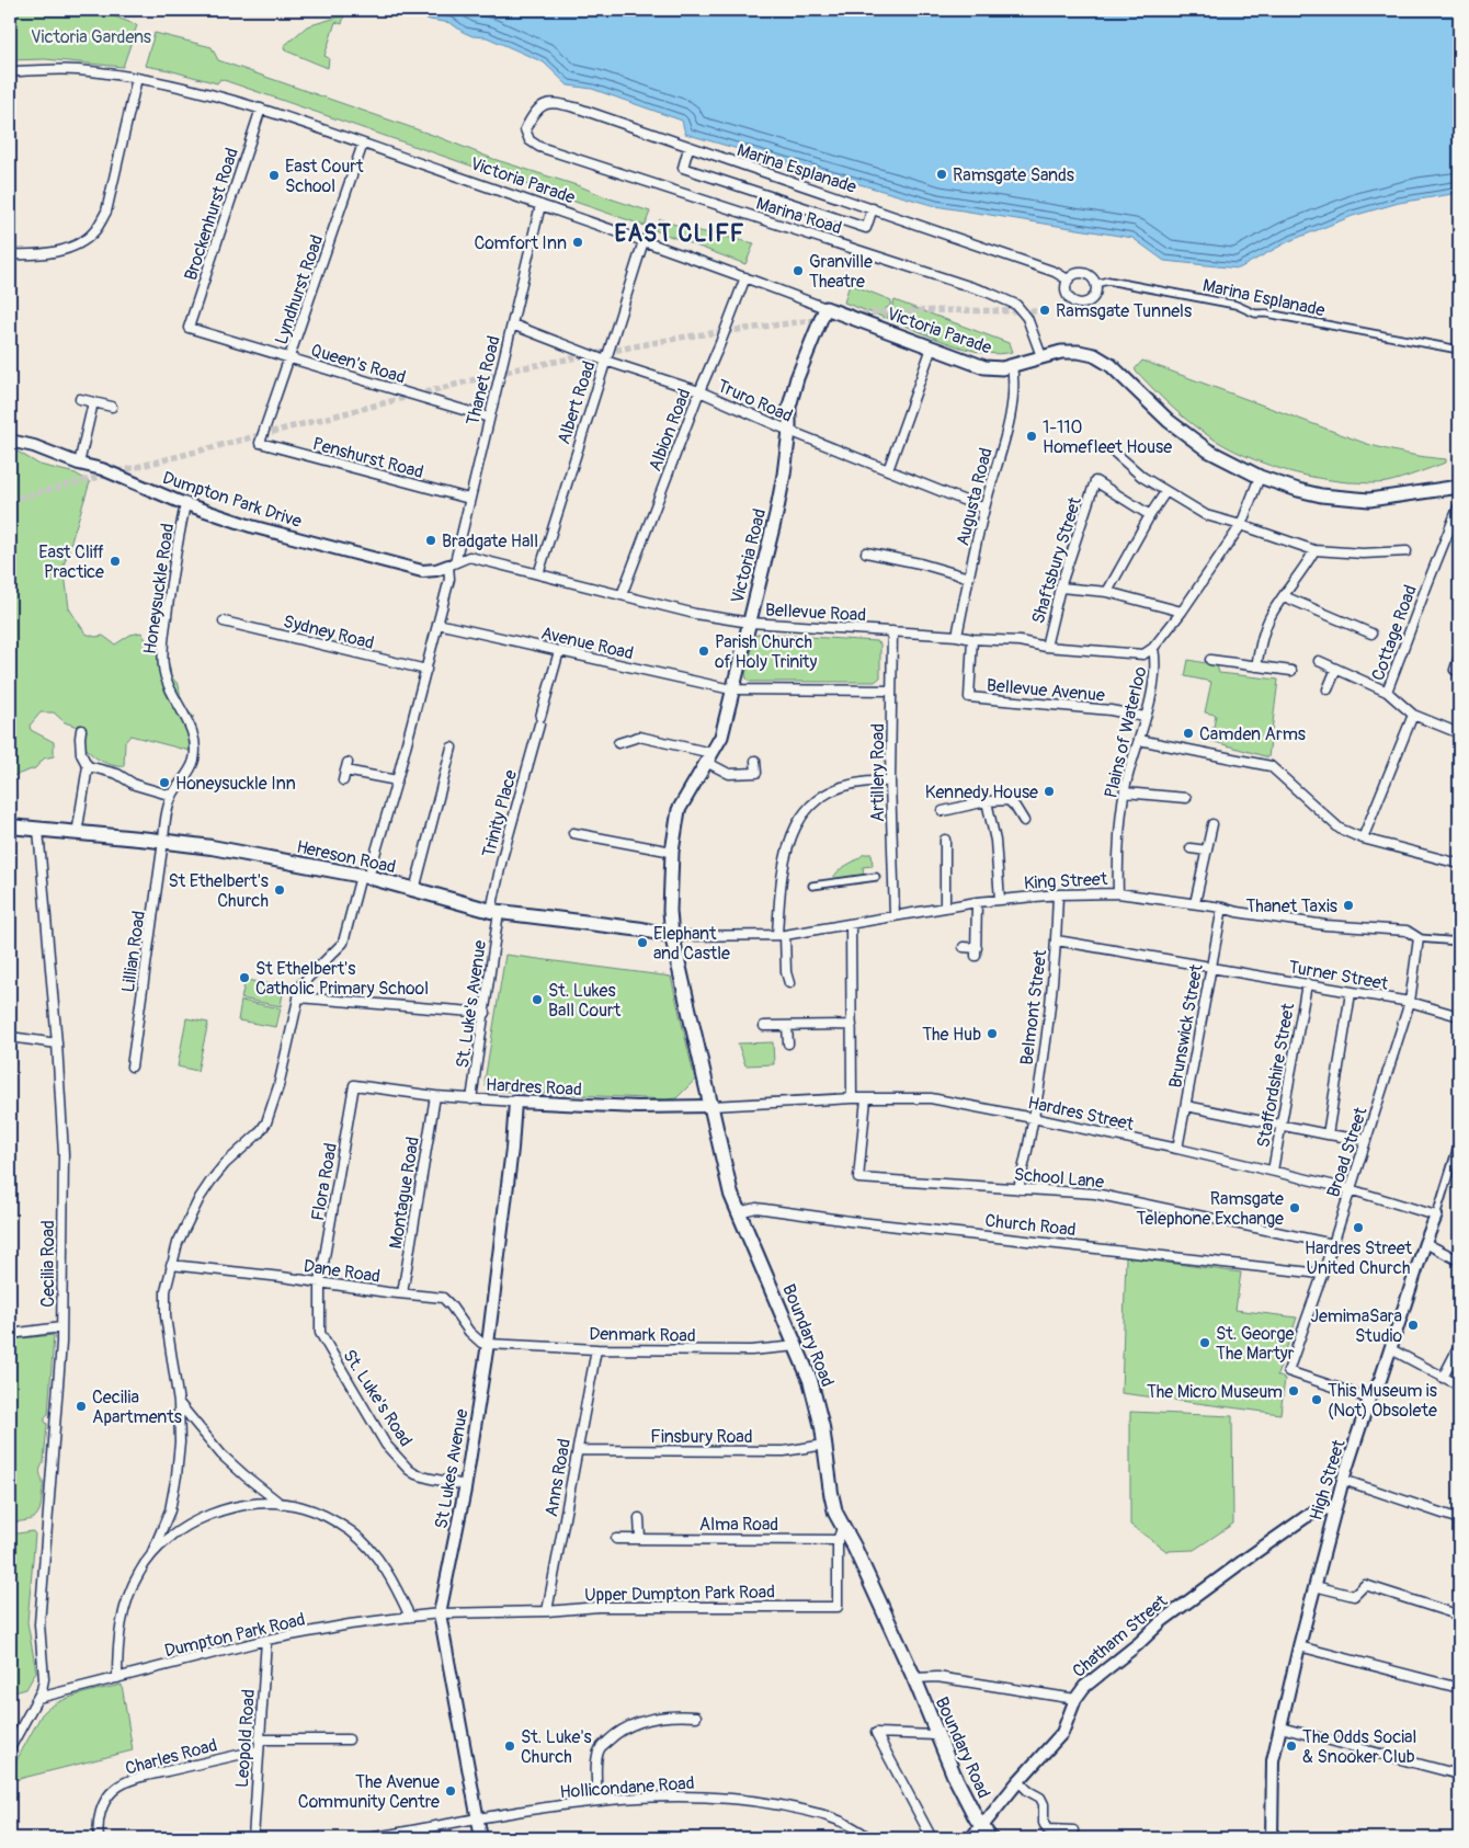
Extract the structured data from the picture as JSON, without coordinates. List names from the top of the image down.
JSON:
{
  "streets": {
    "main road": [
      "Victoria Parade",
      "Victoria Road",
      "Hereson Road",
      "Boundary Road",
      "Chatham Street"
    ],
    "street": [
      "Marina Esplanade",
      "Brockenhurst Road",
      "Marina Road",
      "Lyndhurst Road",
      "Queen's Road",
      "Thanet Road",
      "Truro Road",
      "Albert Road",
      "Albion Road",
      "Penshurst Road",
      "Augusta Road",
      "Dumpton Park Drive",
      "Shaftsbury Street",
      "Honeysuckle Road",
      "Bellevue Road",
      "Sydney Road",
      "Cottage Road",
      "Avenue Road",
      "Bellevue Avenue",
      "Plains of Waterloo",
      "Artillery Road",
      "Trinity Place",
      "King Street",
      "Lillian Road",
      "Turner Street",
      "St. Luke's Avenue",
      "Belmont Street",
      "Brunswick Street",
      "Staffordshire Street",
      "Hardres Road",
      "Hardres Street",
      "Broad Street",
      "School Lane",
      "Flora Road",
      "Montague Road",
      "Church Road",
      "Cecilia Road",
      "Dane Road",
      "Denmark Road",
      "St. Luke's Road",
      "Finsbury Road",
      "St Lukes Avenue",
      "Anns Road",
      "High Street",
      "Alma Road",
      "Upper Dumpton Park Road",
      "Dumpton Park Road",
      "Leopold Road",
      "Charles Road",
      "Hollicondane Road"
    ]
  },
  "crossings": [
    ["Marina Esplanade", "Marina Road"],
    ["Victoria Parade", "Brockenhurst Road"],
    ["Victoria Parade", "Marina Road"],
    ["Victoria Parade", "Lyndhurst Road"],
    ["Victoria Parade", "Thanet Road"],
    ["Victoria Parade", "Albert Road"],
    ["Victoria Parade", "Albion Road"],
    ["Victoria Parade", "Augusta Road"],
    ["Victoria Parade", "Victoria Road"],
    ["Victoria Parade", "Plains of Waterloo"],
    ["Brockenhurst Road", "Queen's Road"],
    ["Lyndhurst Road", "Queen's Road"],
    ["Lyndhurst Road", "Penshurst Road"],
    ["Queen's Road", "Thanet Road"],
    ["Thanet Road", "Truro Road"],
    ["Thanet Road", "Penshurst Road"],
    ["Thanet Road", "Dumpton Park Drive"],
    ["Thanet Road", "Bellevue Road"],
    ["Thanet Road", "Sydney Road"],
    ["Thanet Road", "Avenue Road"],
    ["Thanet Road", "Hereson Road"],
    ["Thanet Road", "Dane Road"],
    ["Truro Road", "Albert Road"],
    ["Truro Road", "Albion Road"],
    ["Truro Road", "Augusta Road"],
    ["Truro Road", "Victoria Road"],
    ["Albert Road", "Bellevue Road"],
    ["Albion Road", "Bellevue Road"],
    ["Augusta Road", "Bellevue Road"],
    ["Dumpton Park Drive", "Honeysuckle Road"],
    ["Dumpton Park Drive", "Bellevue Road"],
    ["Victoria Road", "Bellevue Road"],
    ["Victoria Road", "Avenue Road"],
    ["Victoria Road", "Hereson Road"],
    ["Victoria Road", "King Street"],
    ["Victoria Road", "Boundary Road"],
    ["Shaftsbury Street", "Bellevue Road"],
    ["Honeysuckle Road", "Hereson Road"],
    ["Honeysuckle Road", "Lillian Road"],
    ["Bellevue Road", "Bellevue Avenue"],
    ["Bellevue Road", "Plains of Waterloo"],
    ["Bellevue Road", "Artillery Road"],
    ["Avenue Road", "Artillery Road"],
    ["Avenue Road", "Trinity Place"],
    ["Bellevue Avenue", "Plains of Waterloo"],
    ["Plains of Waterloo", "King Street"],
    ["Artillery Road", "King Street"],
    ["Trinity Place", "Hereson Road"],
    ["Trinity Place", "St. Luke's Avenue"],
    ["Hereson Road", "King Street"],
    ["Hereson Road", "Lillian Road"],
    ["Hereson Road", "St. Luke's Avenue"],
    ["Hereson Road", "Cecilia Road"],
    ["Hereson Road", "Boundary Road"],
    ["King Street", "Belmont Street"],
    ["King Street", "Brunswick Street"],
    ["King Street", "Broad Street"],
    ["King Street", "Boundary Road"],
    ["Turner Street", "Belmont Street"],
    ["Turner Street", "Brunswick Street"],
    ["Turner Street", "Staffordshire Street"],
    ["Turner Street", "Broad Street"],
    ["St. Luke's Avenue", "Hardres Road"],
    ["Belmont Street", "Hardres Street"],
    ["Belmont Street", "School Lane"],
    ["Brunswick Street", "Hardres Street"],
    ["Staffordshire Street", "Hardres Street"],
    ["Hardres Road", "Hardres Street"],
    ["Hardres Road", "Flora Road"],
    ["Hardres Road", "Montague Road"],
    ["Hardres Road", "Boundary Road"],
    ["Hardres Road", "St Lukes Avenue"],
    ["Hardres Street", "Broad Street"],
    ["Hardres Street", "School Lane"],
    ["Hardres Street", "Boundary Road"],
    ["Hardres Street", "High Street"],
    ["Broad Street", "School Lane"],
    ["Broad Street", "Church Road"],
    ["Broad Street", "High Street"],
    ["Flora Road", "Dane Road"],
    ["Flora Road", "St. Luke's Road"],
    ["Montague Road", "Dane Road"],
    ["Church Road", "Boundary Road"],
    ["Cecilia Road", "Dumpton Park Road"],
    ["Dane Road", "Denmark Road"],
    ["Dane Road", "St. Luke's Road"],
    ["Dane Road", "St Lukes Avenue"],
    ["Denmark Road", "Boundary Road"],
    ["Denmark Road", "St Lukes Avenue"],
    ["Denmark Road", "Anns Road"],
    ["Boundary Road", "Finsbury Road"],
    ["Boundary Road", "Upper Dumpton Park Road"],
    ["Boundary Road", "Chatham Street"],
    ["St. Luke's Road", "St Lukes Avenue"],
    ["Finsbury Road", "Anns Road"],
    ["St Lukes Avenue", "Upper Dumpton Park Road"],
    ["St Lukes Avenue", "Dumpton Park Road"],
    ["St Lukes Avenue", "Hollicondane Road"],
    ["Anns Road", "Upper Dumpton Park Road"],
    ["High Street", "Chatham Street"],
    ["Alma Road", "Upper Dumpton Park Road"],
    ["Upper Dumpton Park Road", "Dumpton Park Road"],
    ["Dumpton Park Road", "Leopold Road"],
    ["Leopold Road", "Charles Road"]
  ],
  "districts": ["EAST CLIFF"],
  "parks": ["Victoria Gardens"],
  "places": [
    "Ramsgate Sands",
    "East Court School",
    "Comfort Inn",
    "Granville Theatre",
    "Ramsgate Tunnels",
    "1-110 Homefleet House",
    "Bradgate Hall",
    "East Cliff Practice",
    "Parish Church of Holy Trinity",
    "Camden Arms",
    "Honeysuckle Inn",
    "Kennedy House",
    "St Ethelbert's Church",
    "Thanet Taxis",
    "Elephant and Castle",
    "St Ethelbert's Catholic Primary School",
    "St. Lukes Ball Court",
    "The Hub",
    "Ramsgate Telephone Exchange",
    "Hardres Street United Church",
    "JemimaSara Studio",
    "St. George The Martyr",
    "The Micro Museum",
    "This Museum is (Not) Obsolete",
    "Cecilia Apartments",
    "St. Luke's Church",
    "The Odds Social & Snooker Club",
    "The Avenue Community Centre"
  ]
}
